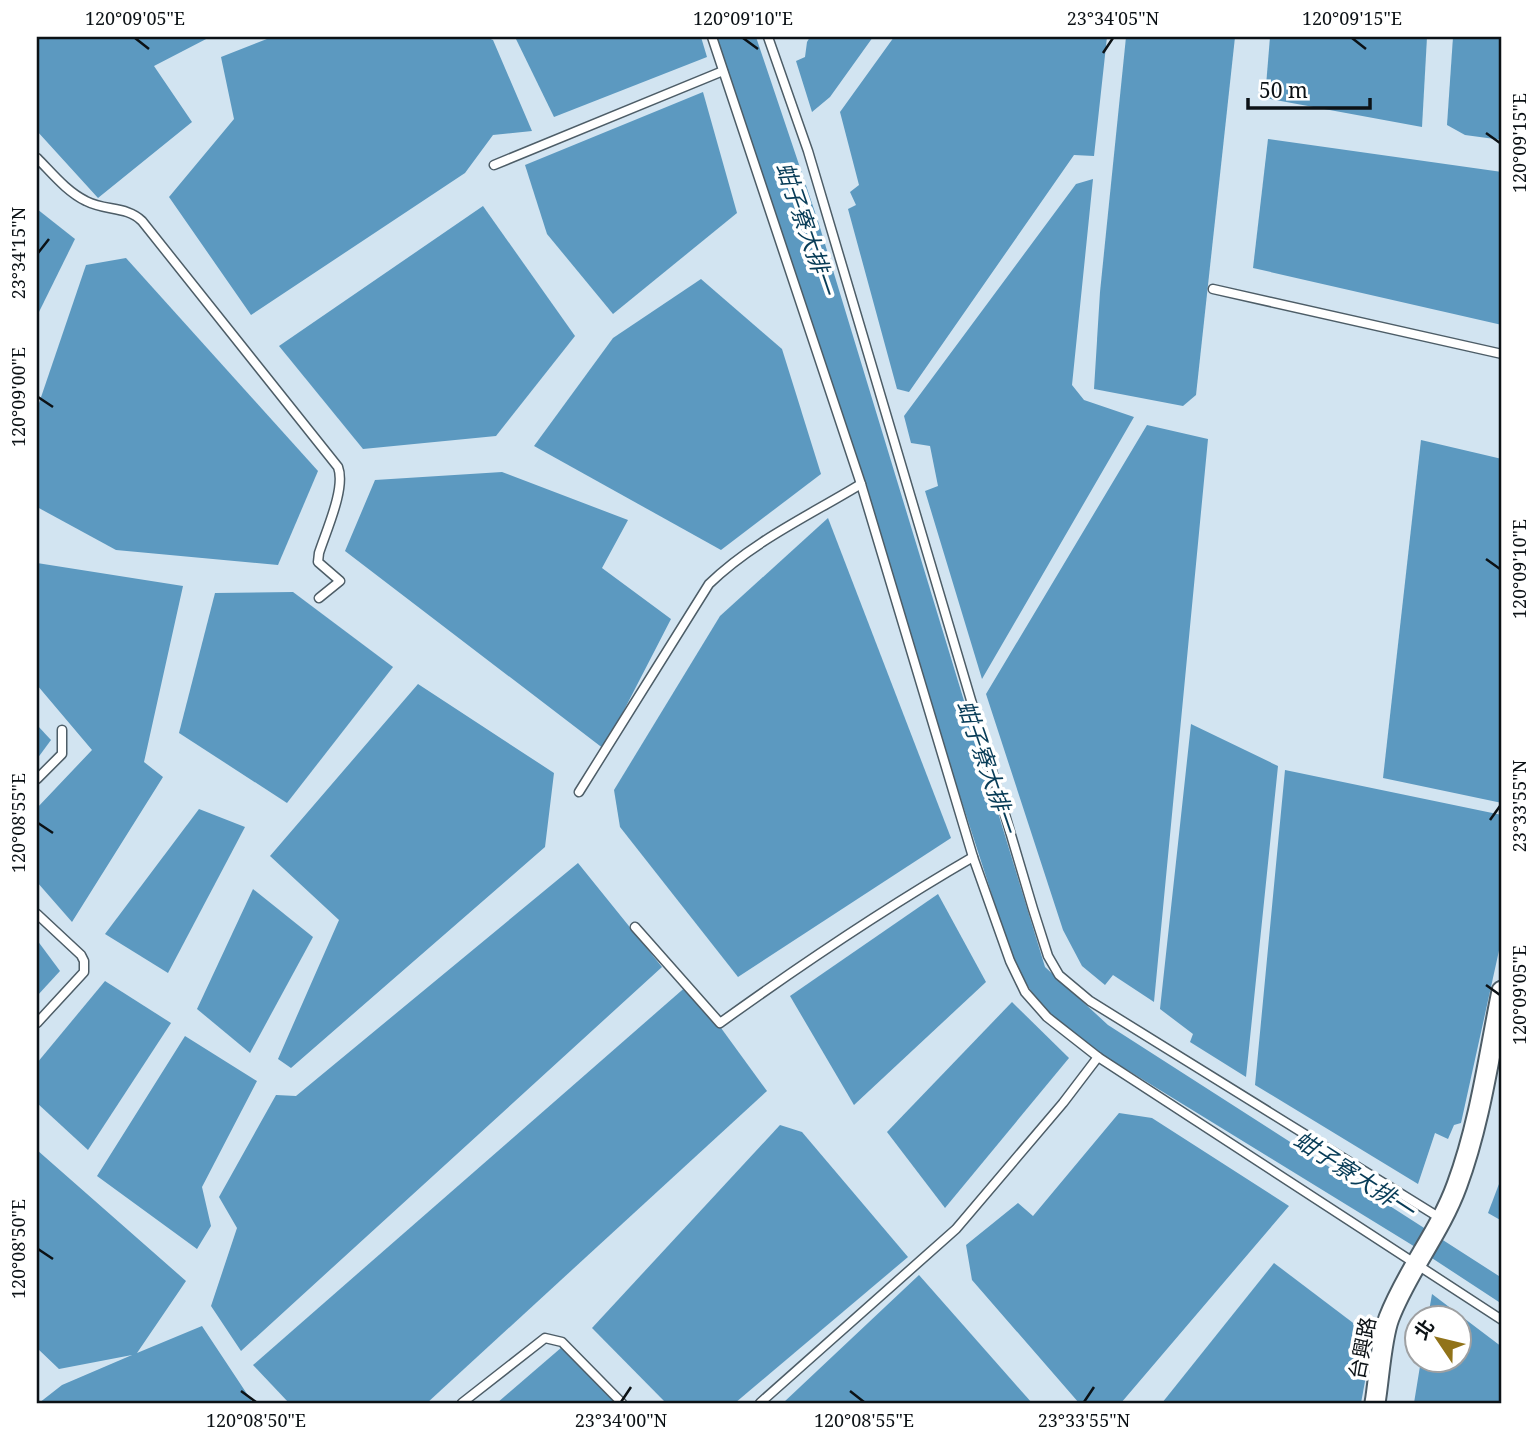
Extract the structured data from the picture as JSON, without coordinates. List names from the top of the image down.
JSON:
{
  "streets": {
    "street": ["台興路"]
  },
  "water": ["蚶子寮大排一"],
  "scale_bar": "50 m",
  "north": "top left",
  "coordinates": [
    "120°09'05\"E",
    "120°09'10\"E",
    "23°34'05\"N",
    "120°09'15\"E",
    "23°34'15\"N",
    "120°09'00\"E",
    "23°33'55\"N",
    "120°08'55\"E",
    "120°08'50\"E",
    "23°34'00\"N"
  ]
}
